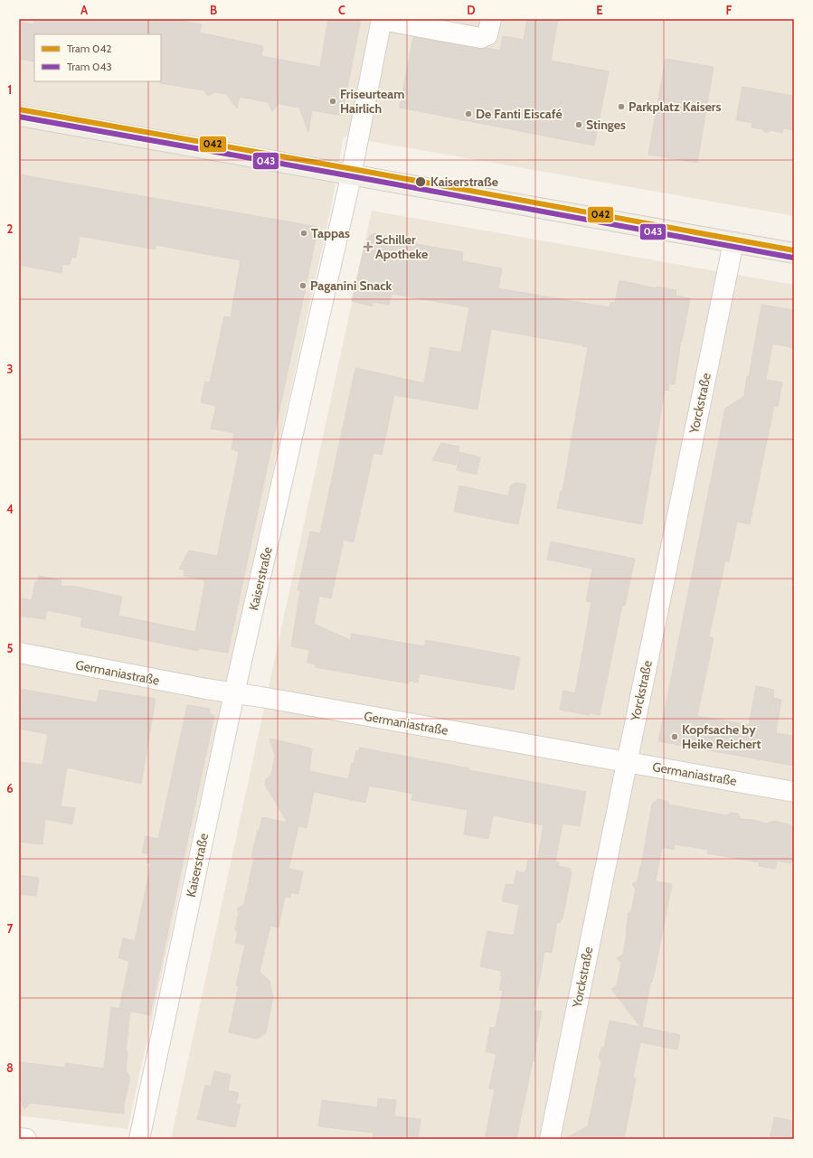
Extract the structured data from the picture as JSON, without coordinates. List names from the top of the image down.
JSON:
{
  "streets": {
    "street": ["Yorckstraße", "Kaiserstraße", "Germaniastraße"]
  },
  "crossings": [
    ["Yorckstraße", "Germaniastraße"],
    ["Kaiserstraße", "Germaniastraße"]
  ],
  "places": {
    "other": [
      "Friseurteam Hairlich",
      "Parkplatz Kaisers",
      "De Fanti Eiscafé",
      "Stinges",
      "Kaiserstraße",
      "Tappas",
      "Paganini Snack",
      "Kopfsache by Heike Reichert"
    ],
    "health": ["Schiller Apotheke"]
  },
  "lines": ["tram line 042", "tram line 043"],
  "legend": ["Tram 042", "Tram 043"],
  "grid": {
    "columns": [
      "A",
      "B",
      "C",
      "D",
      "E",
      "F"
    ],
    "rows": [
      "1",
      "2",
      "3",
      "4",
      "5",
      "6",
      "7",
      "8"
    ]
  }
}
